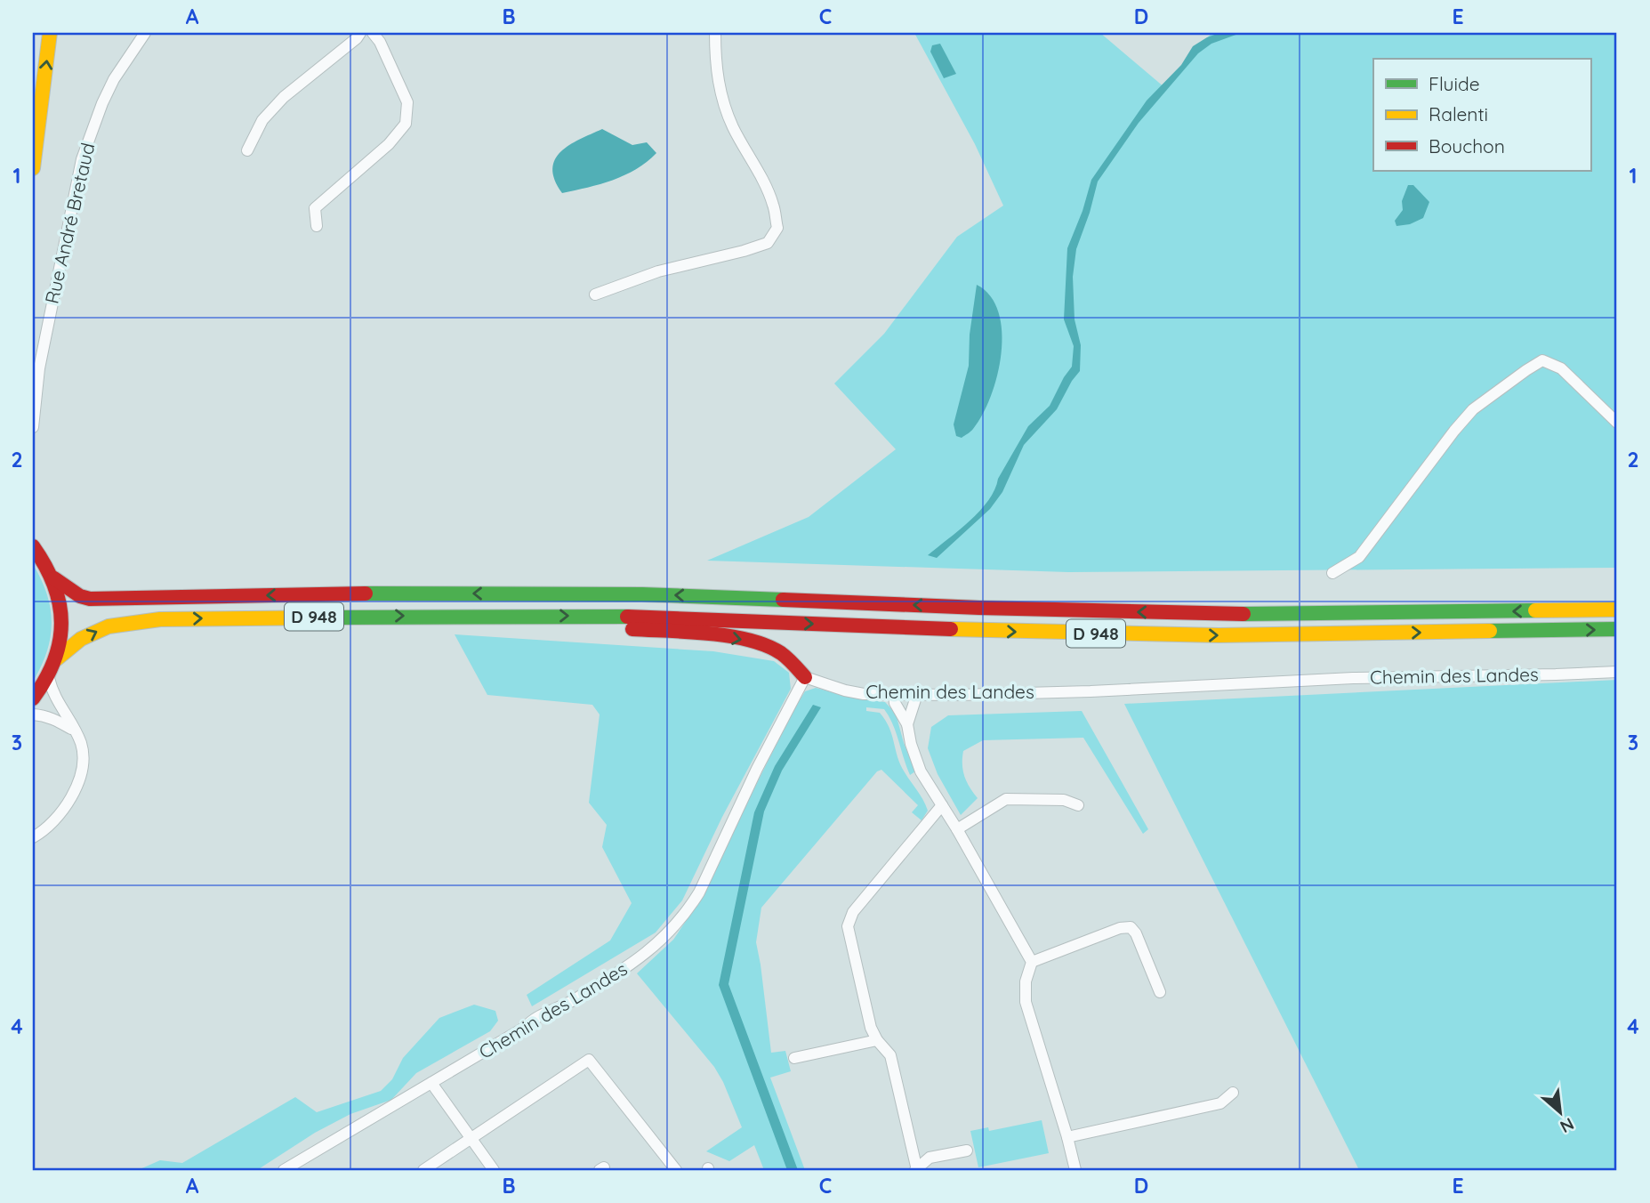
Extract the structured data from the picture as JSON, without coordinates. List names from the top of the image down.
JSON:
{
  "streets": {
    "highway": ["D 948"],
    "street": ["Rue André Bretaud", "Chemin des Landes"]
  },
  "legend": ["Fluide", "Ralenti", "Bouchon"],
  "north": "bottom right",
  "grid": {
    "columns": [
      "A",
      "B",
      "C",
      "D",
      "E"
    ],
    "rows": [
      "1",
      "2",
      "3",
      "4"
    ]
  }
}
